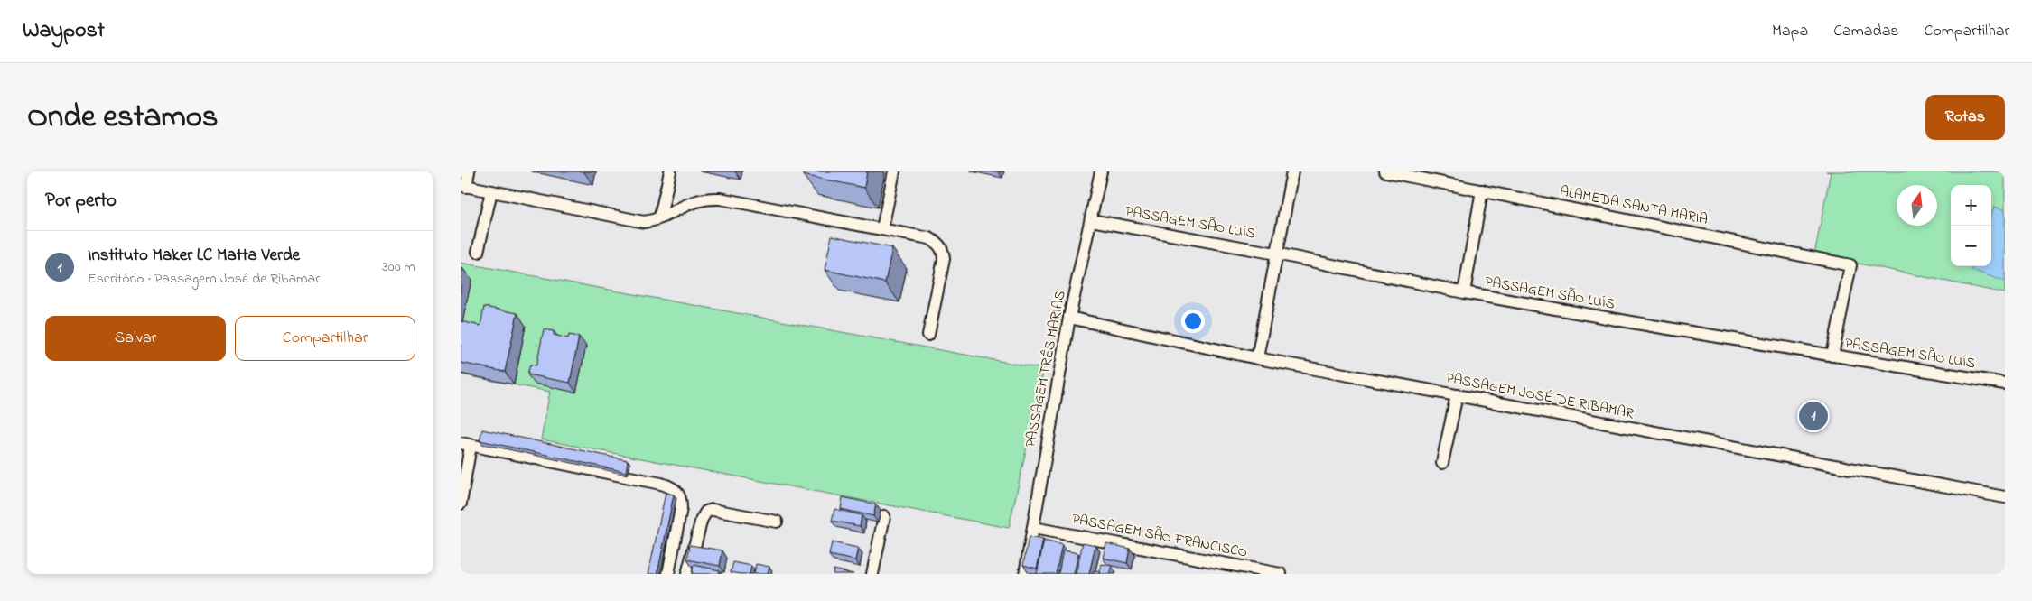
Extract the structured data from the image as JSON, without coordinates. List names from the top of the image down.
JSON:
{
  "streets": {
    "street": [
      "ALAMEDA SANTA MARIA",
      "PASSAGEM SÃO LUÍS",
      "PASSAGEM TRÊS MARIAS",
      "PASSAGEM JOSÉ DE RIBAMAR",
      "PASSAGEM SÃO FRANCISCO"
    ]
  },
  "crossings": [
    ["ALAMEDA SANTA MARIA", "PASSAGEM SÃO LUÍS"],
    ["PASSAGEM SÃO LUÍS", "PASSAGEM TRÊS MARIAS"],
    ["PASSAGEM TRÊS MARIAS", "PASSAGEM JOSÉ DE RIBAMAR"],
    ["PASSAGEM TRÊS MARIAS", "PASSAGEM SÃO FRANCISCO"]
  ],
  "north": "top",
  "page": {
    "header": "Waypost",
    "nav": ["Mapa", "Camadas", "Compartilhar"],
    "title": "Onde estamos",
    "buttons": [
      "Rotas",
      ["Salvar", "Compartilhar"]
    ],
    "heading": "Por perto",
    "map_buttons": ["+", "−"],
    "list": [
      {
        "mark": "1",
        "name": "Instituto Maker LC Matta Verde",
        "note": "Escritório · Passagem José de Ribamar",
        "value": "300 m"
      }
    ],
    "pins": "1"
  }
}
